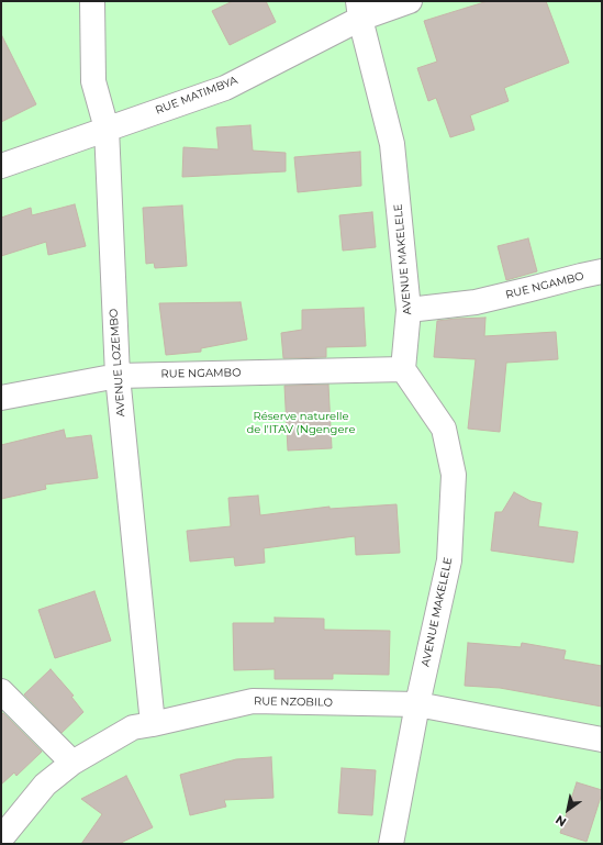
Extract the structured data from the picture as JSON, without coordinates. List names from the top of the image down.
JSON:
{
  "streets": {
    "street": [
      "RUE MATIMBYA",
      "AVENUE MAKELELE",
      "RUE NGAMBO",
      "AVENUE LOZEMBO",
      "RUE NZOBILO"
    ]
  },
  "crossings": [
    ["RUE MATIMBYA", "AVENUE MAKELELE"],
    ["RUE MATIMBYA", "AVENUE LOZEMBO"],
    ["AVENUE MAKELELE", "RUE NGAMBO"],
    ["AVENUE MAKELELE", "RUE NZOBILO"],
    ["RUE NGAMBO", "AVENUE LOZEMBO"],
    ["AVENUE LOZEMBO", "RUE NZOBILO"]
  ],
  "parks": ["Réserve naturelle de l'ITAV (Ngengere"],
  "north": "bottom left"
}
